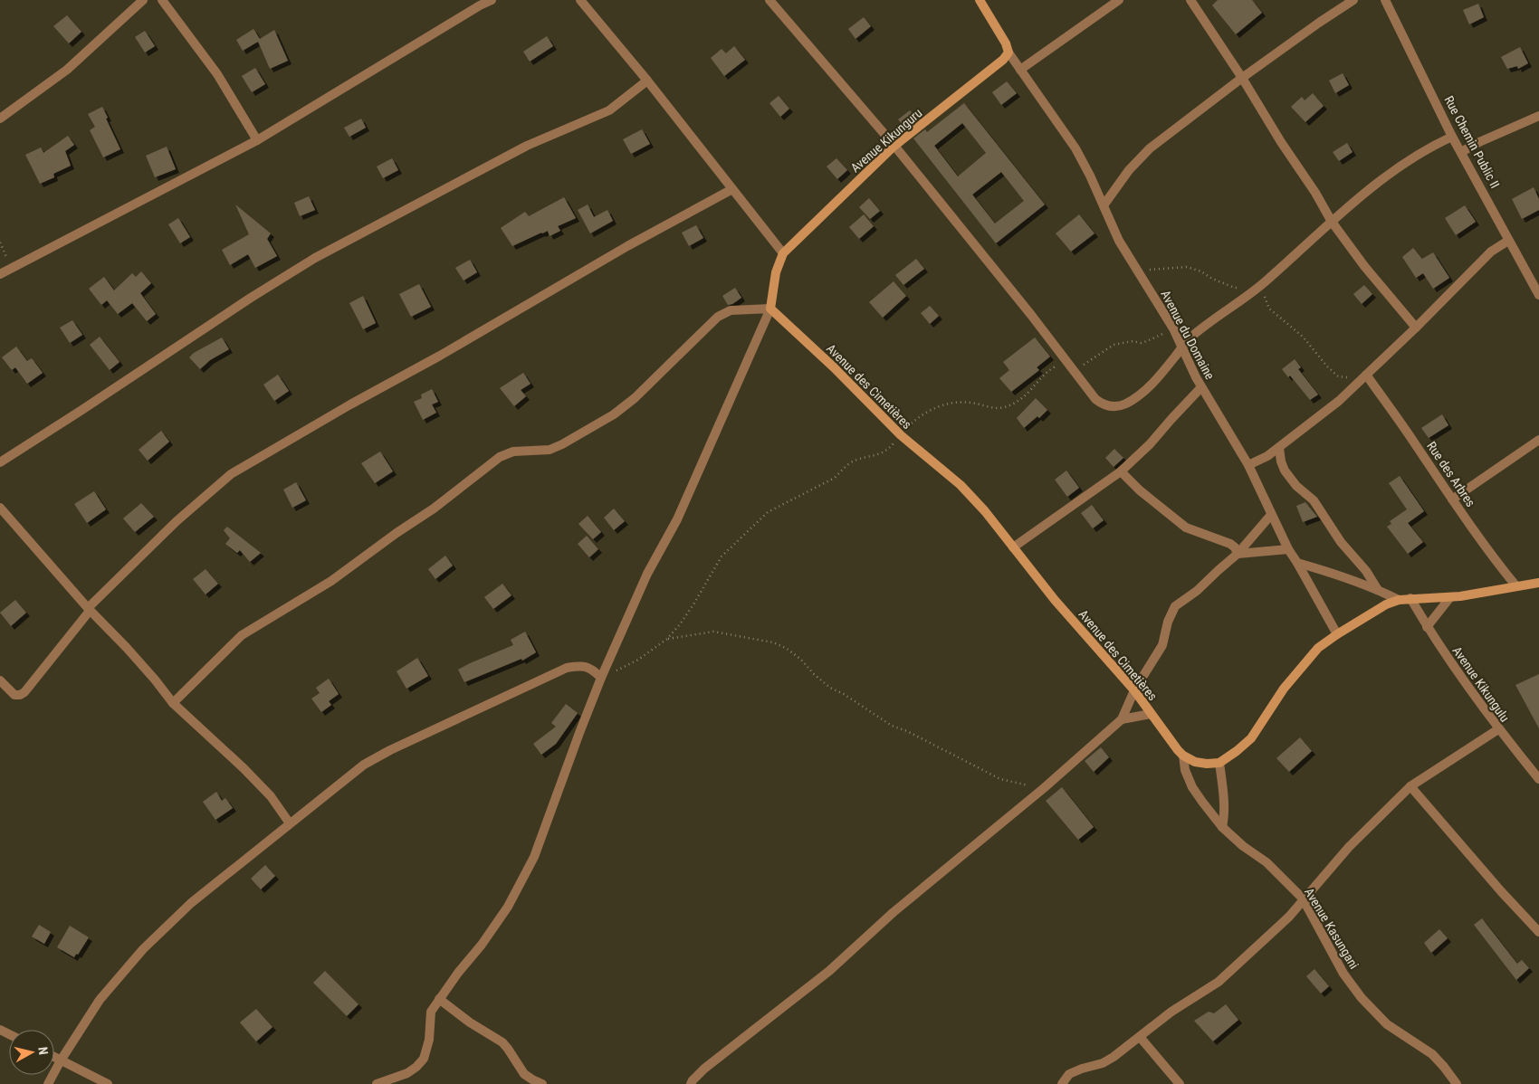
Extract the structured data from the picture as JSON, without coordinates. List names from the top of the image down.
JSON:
{
  "streets": {
    "street": [
      "Avenue Kikunguru",
      "Rue Chemin Public II",
      "Avenue du Domaine",
      "Avenue des Cimetières",
      "Rue des Arbres",
      "Avenue Kikungulu",
      "Avenue Kasungani"
    ]
  },
  "crossings": [
    ["Avenue Kikunguru", "Avenue du Domaine"],
    ["Avenue Kikunguru", "Avenue des Cimetières"],
    ["Avenue des Cimetières", "Avenue Kasungani"]
  ],
  "north": "right"
}
